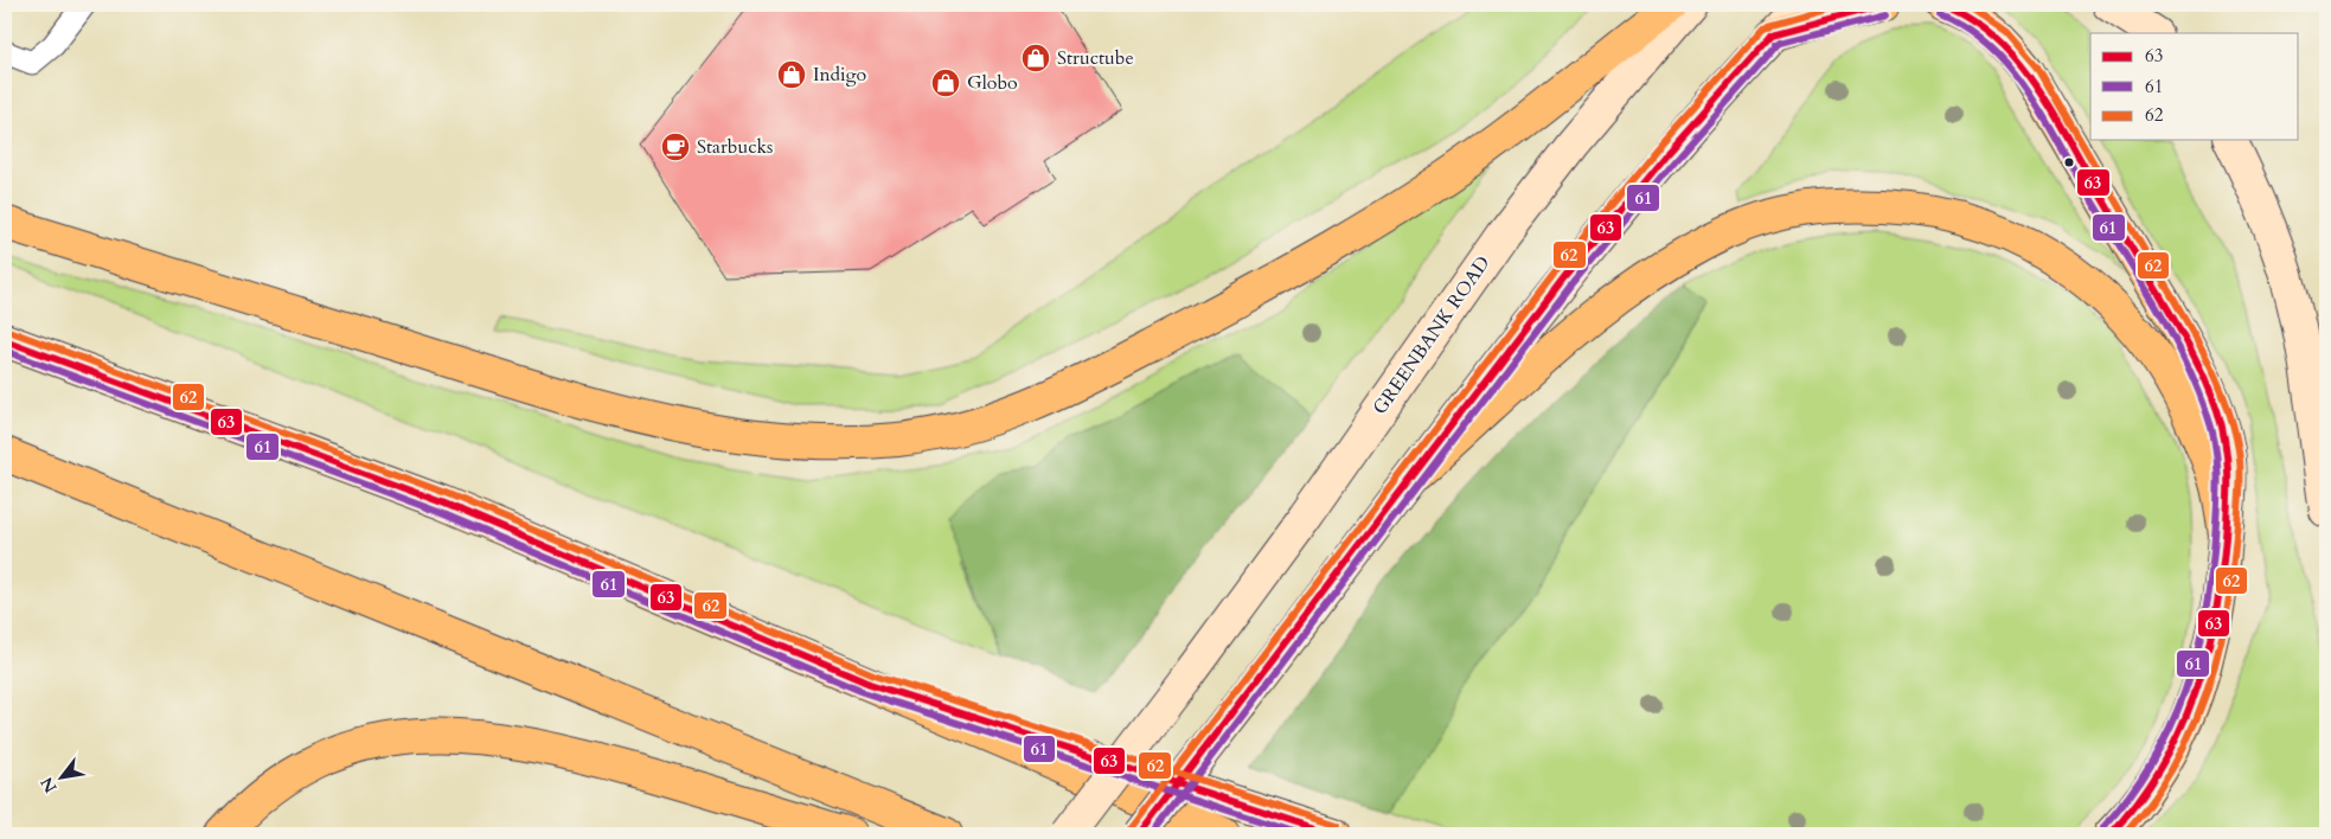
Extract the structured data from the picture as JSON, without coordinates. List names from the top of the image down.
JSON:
{
  "streets": {
    "main road": ["GREENBANK ROAD"]
  },
  "places": {
    "shop": ["Structube", "Indigo", "Globo"],
    "cafe": ["Starbucks"]
  },
  "lines": ["transit line 63", "transit line 62", "transit line 61"],
  "legend": ["63", "61", "62"],
  "north": "bottom left"
}
